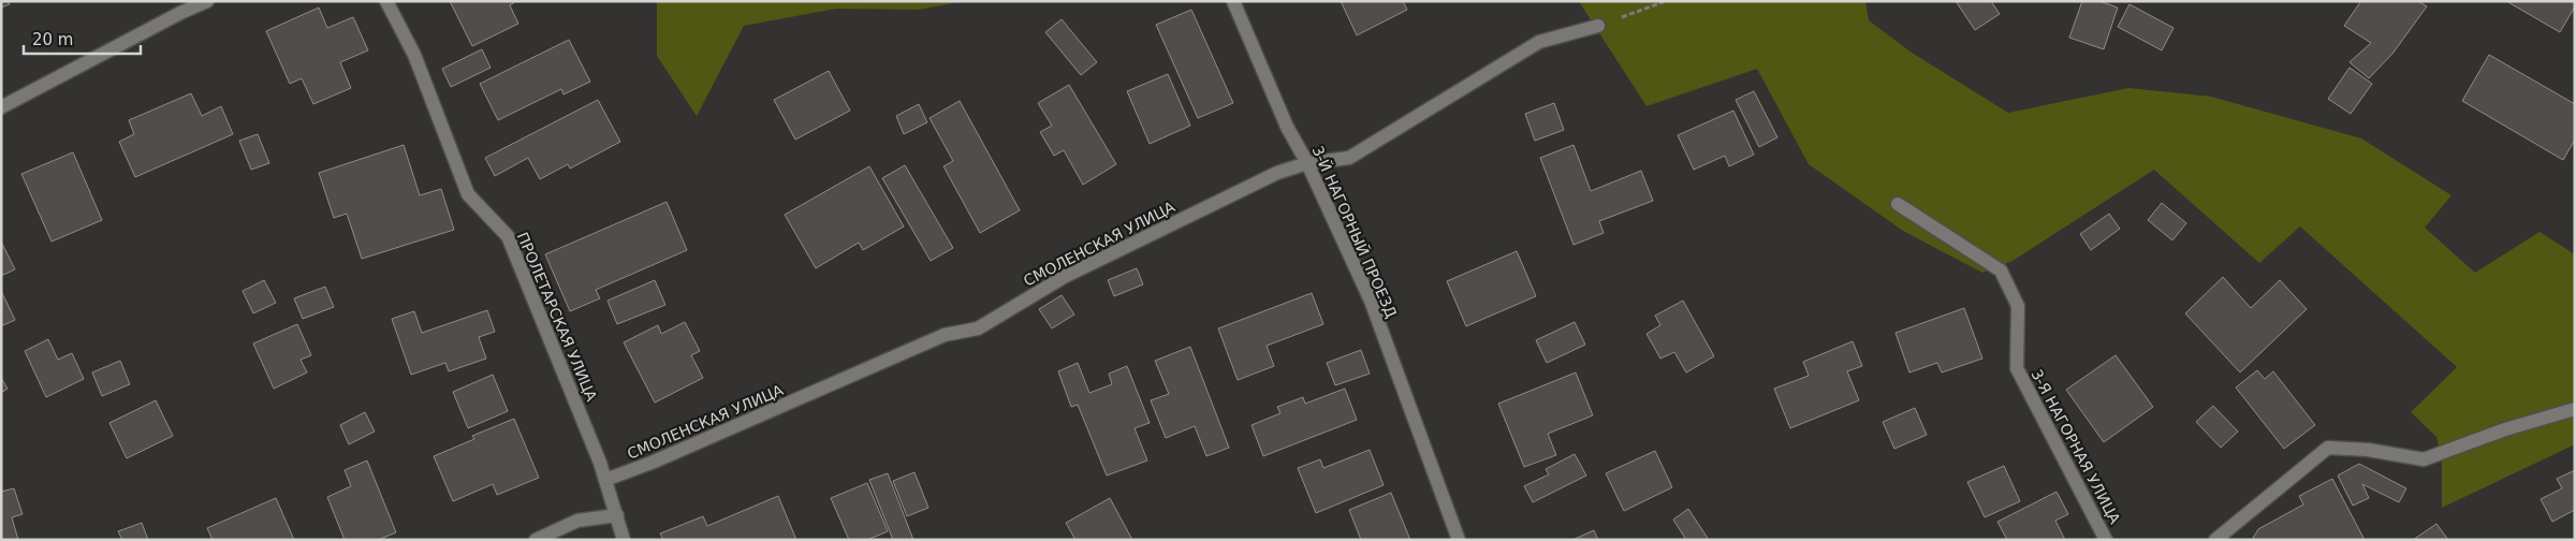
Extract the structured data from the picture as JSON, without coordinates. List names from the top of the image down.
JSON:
{
  "streets": {
    "street": [
      "3-Й НАГОРНЫЙ ПРОЕЗД",
      "СМОЛЕНСКАЯ УЛИЦА",
      "ПРОЛЕТАРСКАЯ УЛИЦА",
      "3-Я НАГОРНАЯ УЛИЦА"
    ]
  },
  "crossings": [
    ["3-Й НАГОРНЫЙ ПРОЕЗД", "СМОЛЕНСКАЯ УЛИЦА"],
    ["СМОЛЕНСКАЯ УЛИЦА", "ПРОЛЕТАРСКАЯ УЛИЦА"]
  ],
  "scale_bar": "20 m"
}
